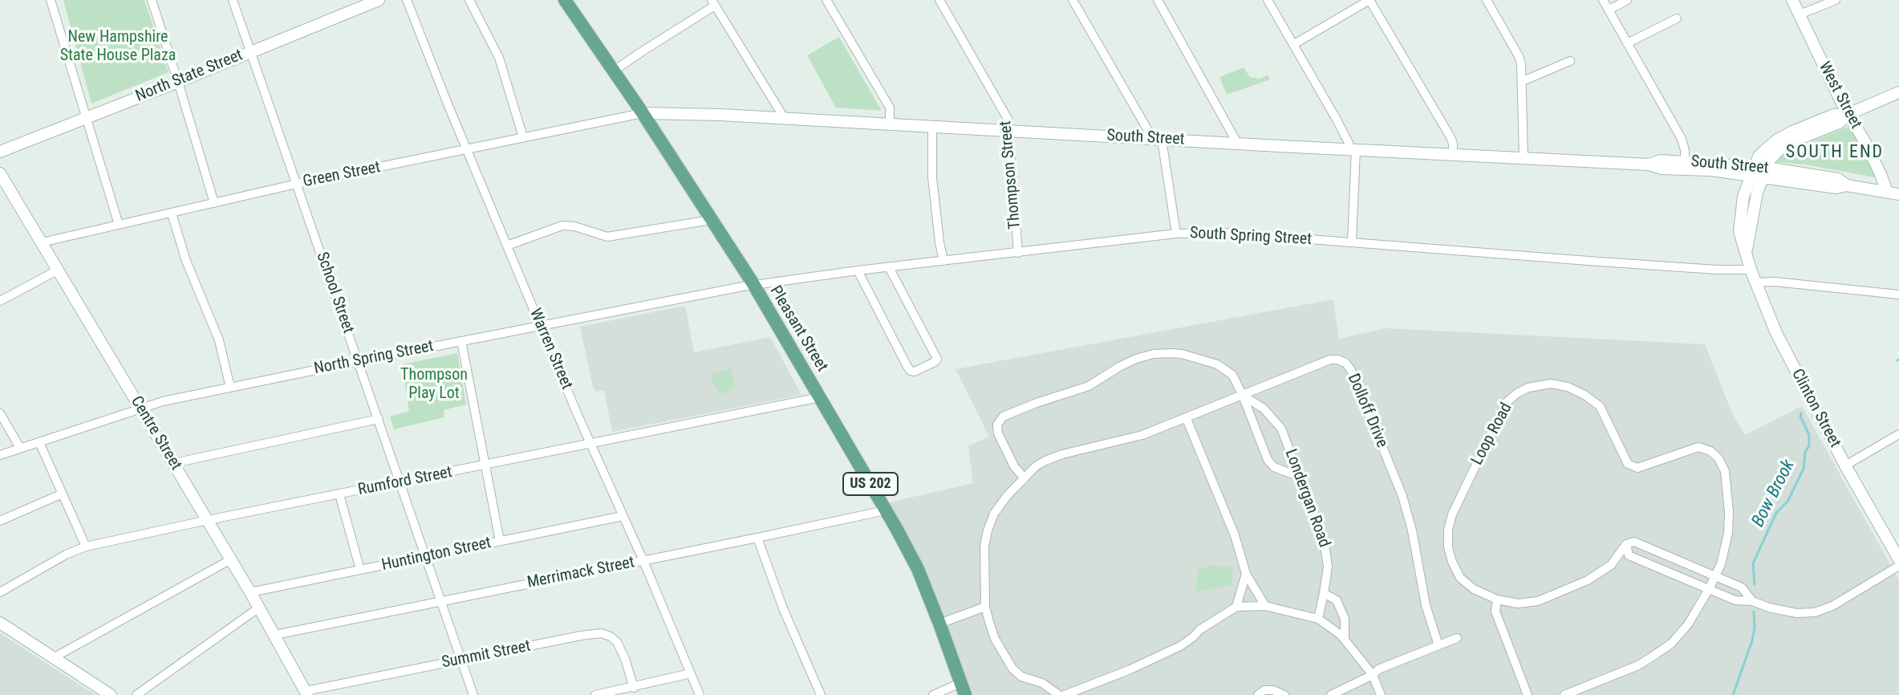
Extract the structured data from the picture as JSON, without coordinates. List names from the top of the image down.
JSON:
{
  "streets": {
    "main road": [
      "North State Street",
      "West Street",
      "South Street",
      "Pleasant Street",
      "Clinton Street",
      "Centre Street",
      "US 202"
    ],
    "street": [
      "Green Street",
      "Thompson Street",
      "South Spring Street",
      "School Street",
      "Warren Street",
      "North Spring Street",
      "Dolloff Drive",
      "Loop Road",
      "Rumford Street",
      "Londergan Road",
      "Huntington Street",
      "Merrimack Street",
      "Summit Street"
    ]
  },
  "crossings": [
    ["North State Street", "School Street"],
    ["West Street", "South Street"],
    ["South Street", "Green Street"],
    ["South Street", "Thompson Street"],
    ["South Street", "Pleasant Street"],
    ["South Street", "Clinton Street"],
    ["Green Street", "School Street"],
    ["Green Street", "Pleasant Street"],
    ["Green Street", "Warren Street"],
    ["Green Street", "Centre Street"],
    ["Thompson Street", "South Spring Street"],
    ["South Spring Street", "Pleasant Street"],
    ["South Spring Street", "North Spring Street"],
    ["South Spring Street", "Clinton Street"],
    ["School Street", "North Spring Street"],
    ["School Street", "Rumford Street"],
    ["School Street", "Huntington Street"],
    ["School Street", "Merrimack Street"],
    ["School Street", "Summit Street"],
    ["Pleasant Street", "North Spring Street"],
    ["Pleasant Street", "Rumford Street"],
    ["Pleasant Street", "Merrimack Street"],
    ["Warren Street", "North Spring Street"],
    ["Warren Street", "Rumford Street"],
    ["Warren Street", "Huntington Street"],
    ["Warren Street", "Merrimack Street"],
    ["North Spring Street", "Centre Street"],
    ["Dolloff Drive", "Londergan Road"],
    ["Centre Street", "Rumford Street"],
    ["Centre Street", "Huntington Street"],
    ["Centre Street", "Merrimack Street"],
    ["Centre Street", "Summit Street"]
  ],
  "districts": ["SOUTH END"],
  "water": ["Bow Brook"],
  "parks": ["New Hampshire State House Plaza", "Thompson Play Lot"]
}
